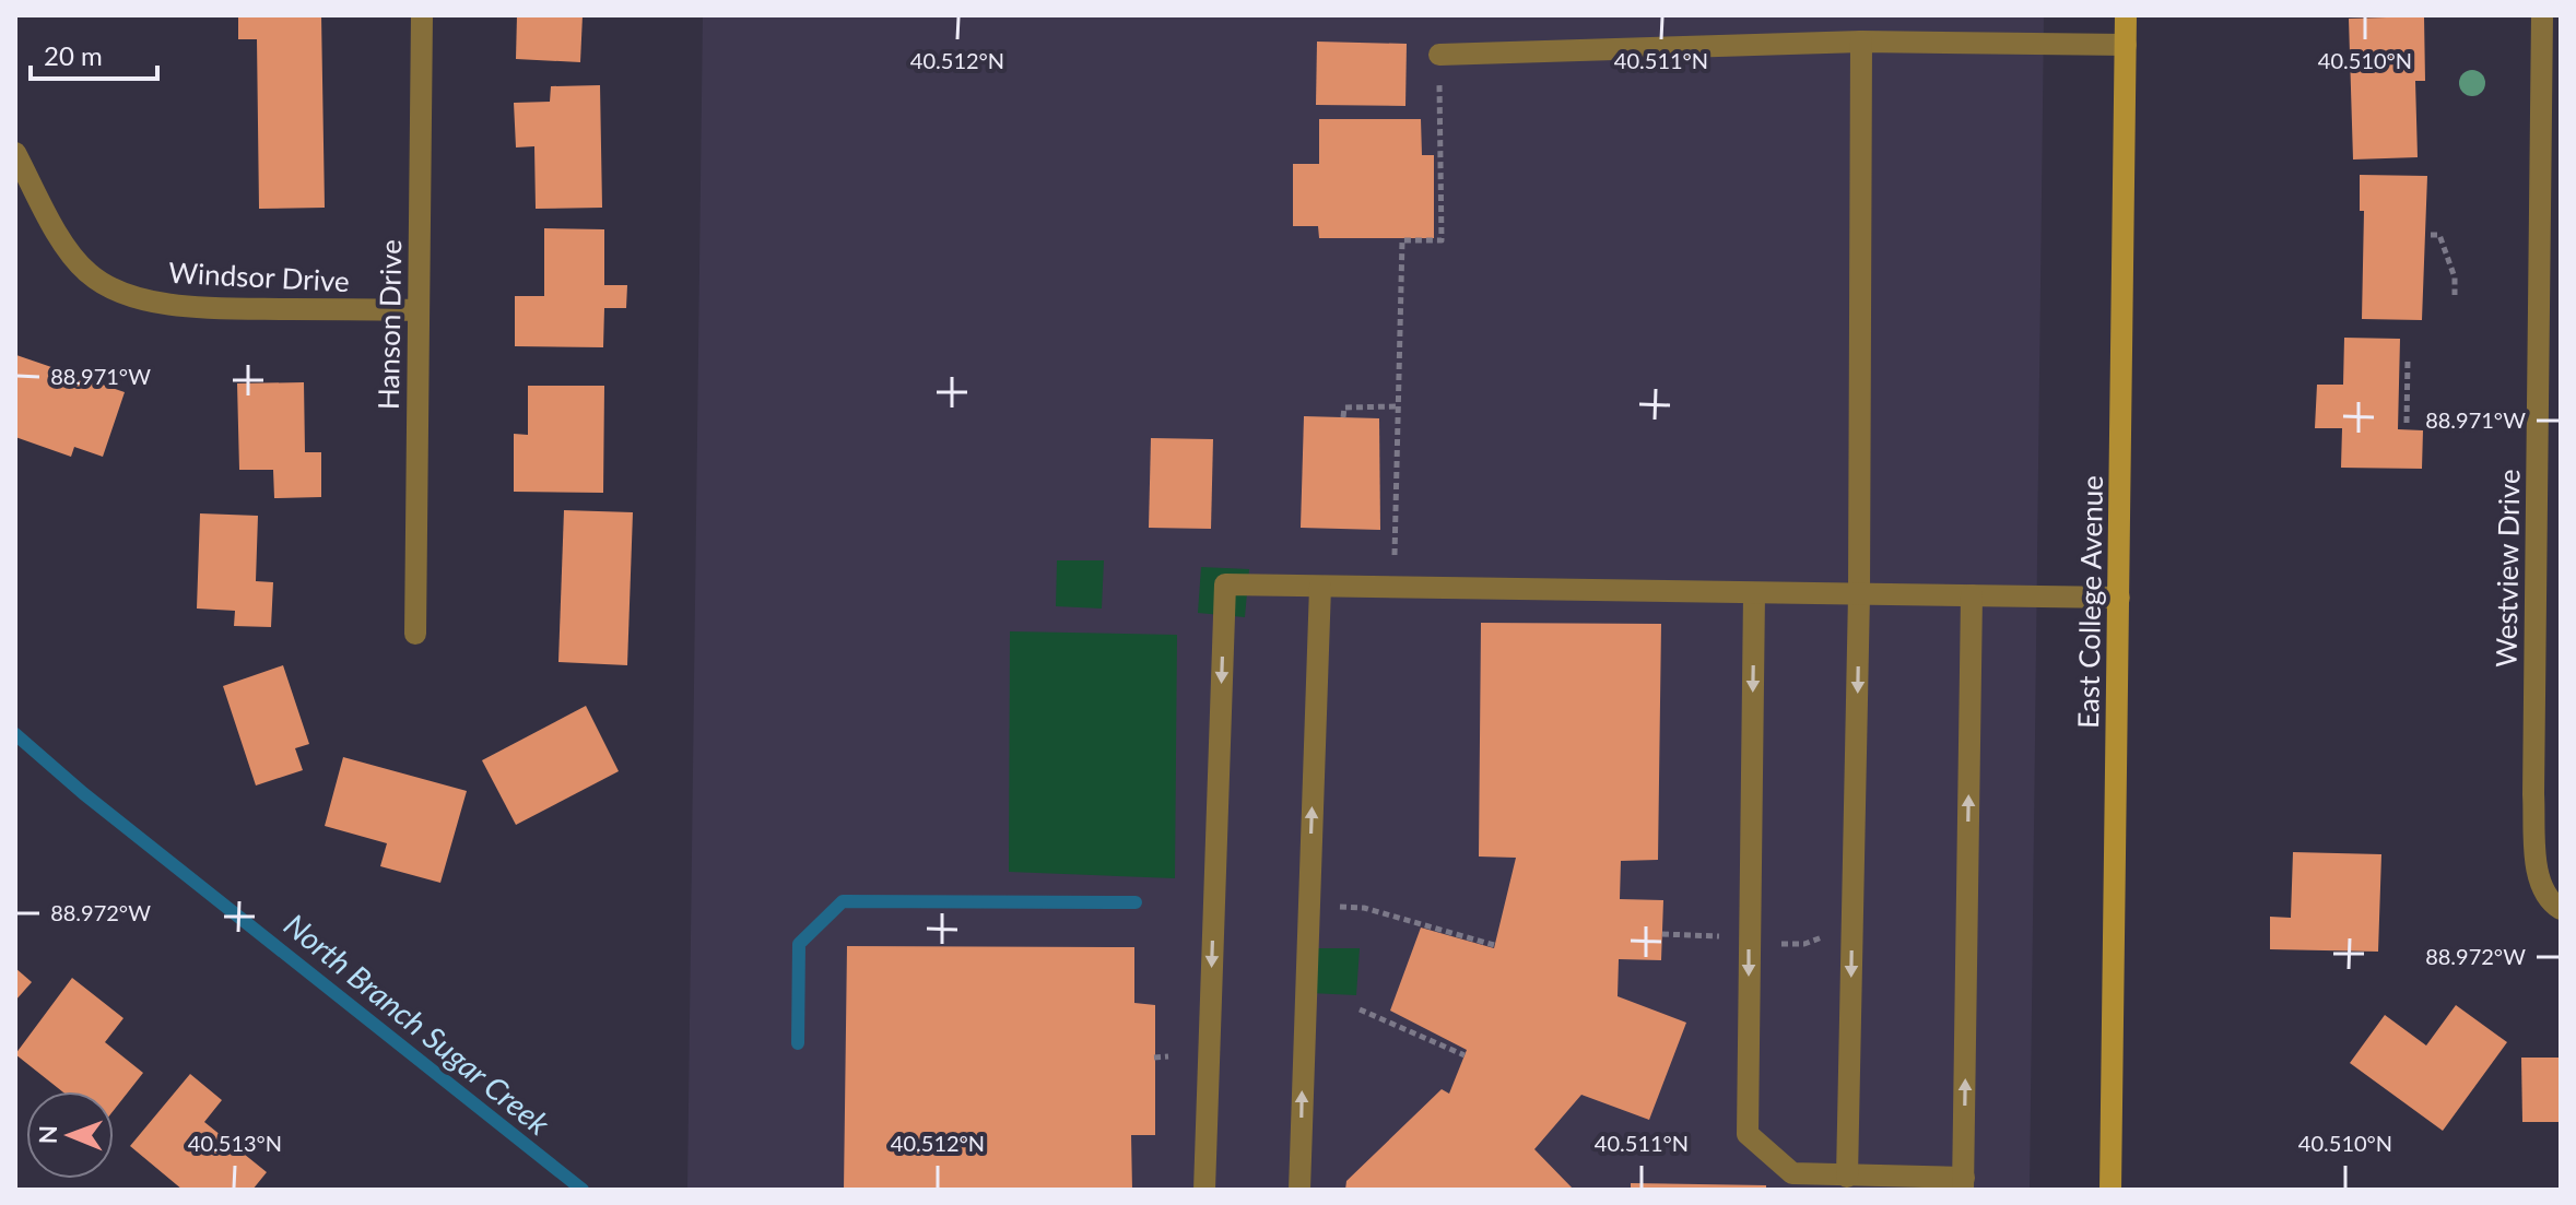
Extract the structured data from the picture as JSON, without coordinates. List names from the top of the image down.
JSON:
{
  "streets": {
    "main road": ["East College Avenue"],
    "street": ["Windsor Drive", "Hanson Drive", "Westview Drive"]
  },
  "crossings": [
    ["Windsor Drive", "Hanson Drive"]
  ],
  "water": ["North Branch Sugar Creek"],
  "scale_bar": "20 m",
  "north": "left",
  "coordinates": [
    "40.512°N",
    "40.511°N",
    "40.510°N",
    "88.971°W",
    "88.972°W",
    "40.513°N"
  ]
}
